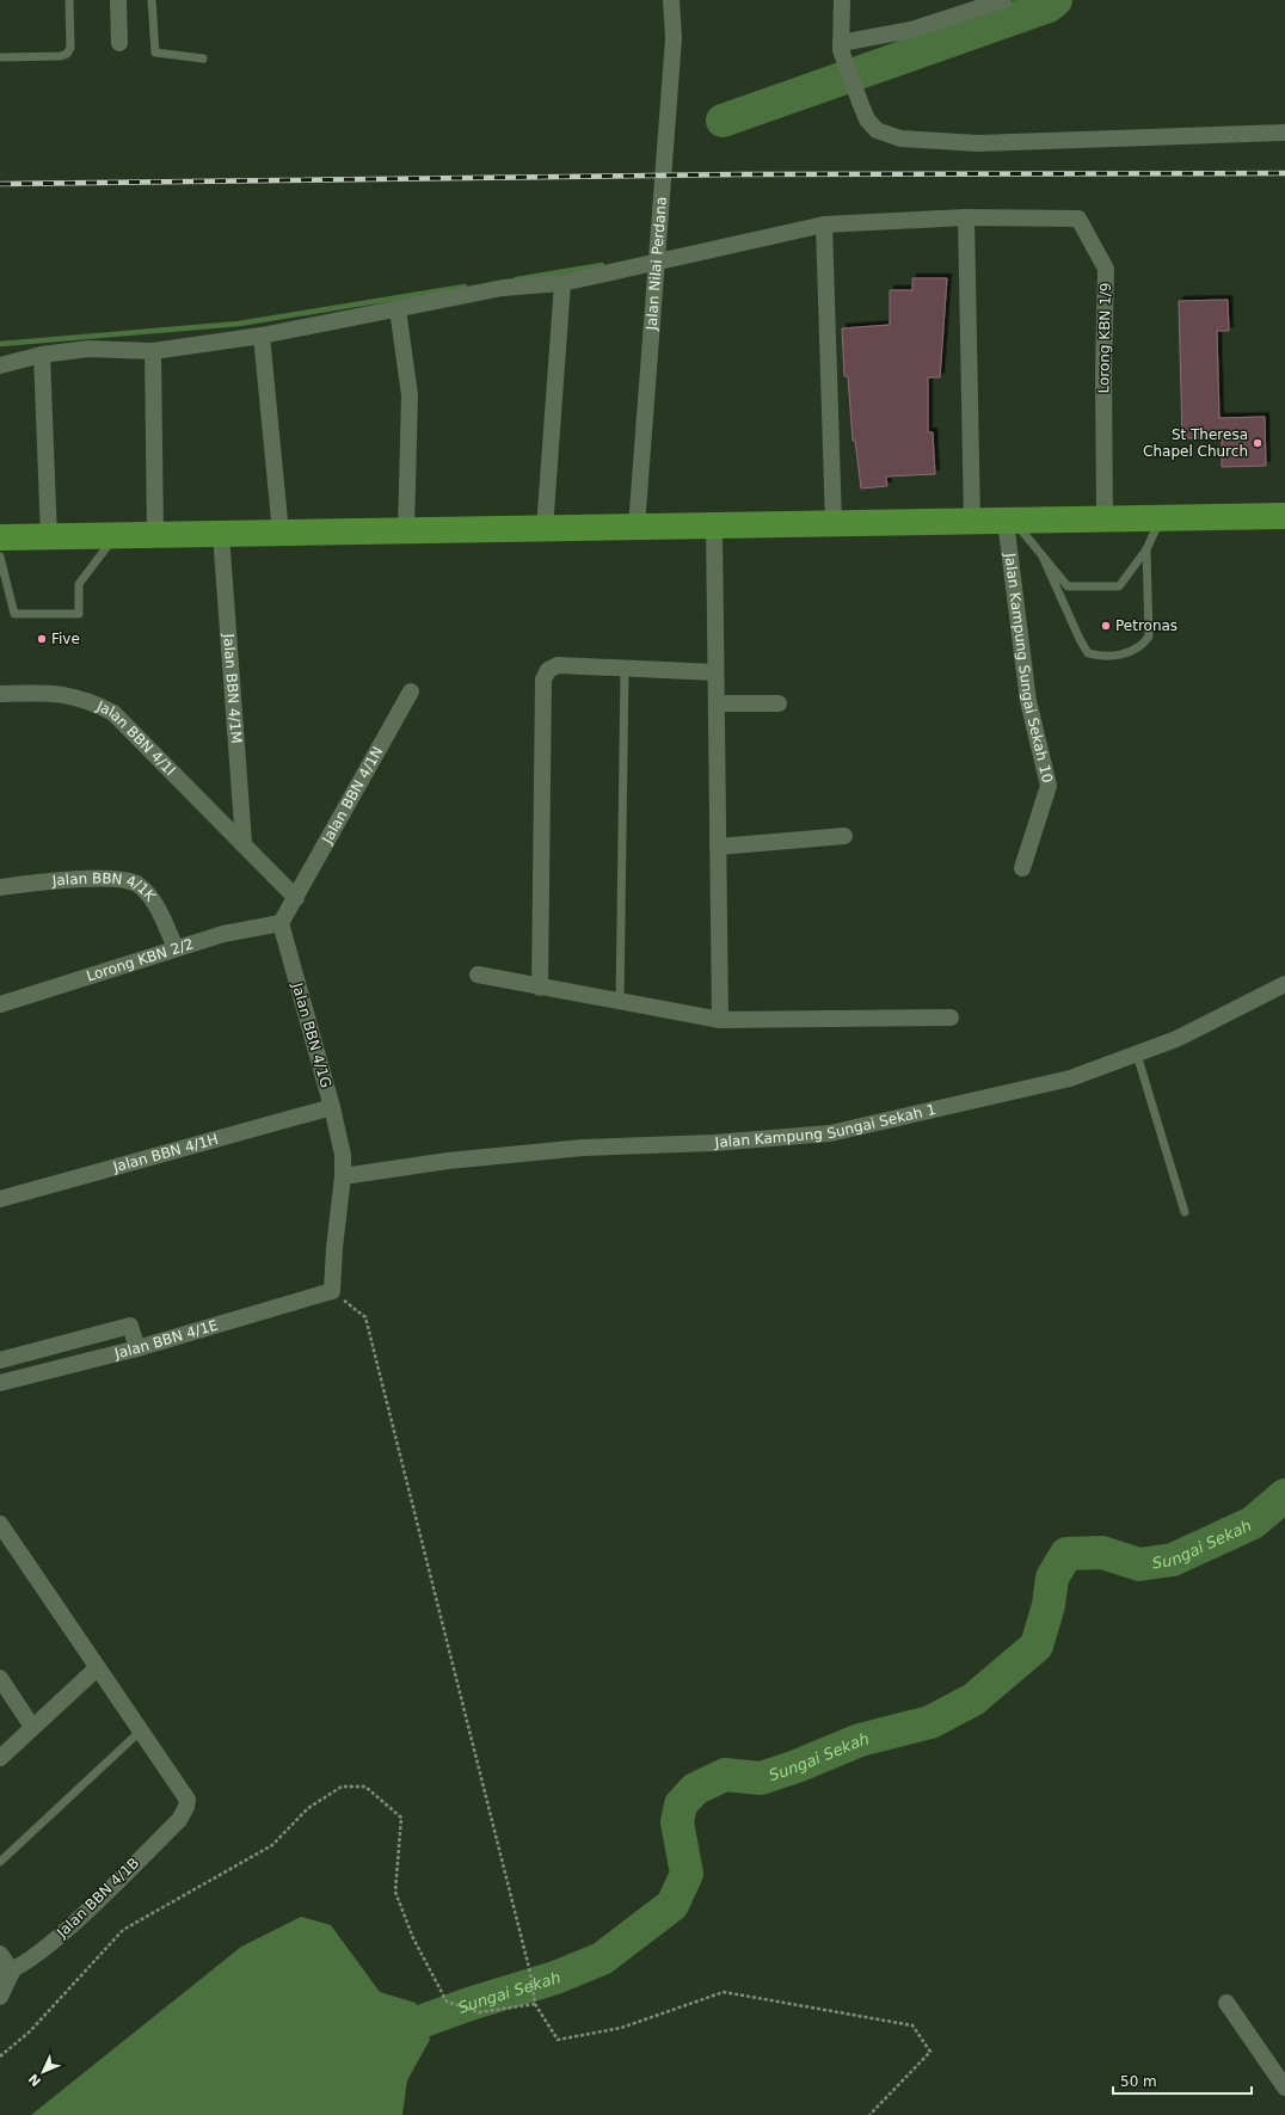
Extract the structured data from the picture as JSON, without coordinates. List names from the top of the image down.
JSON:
{
  "streets": {
    "street": [
      "Jalan Nilai Perdana",
      "Lorong KBN 1/9",
      "Jalan Kampung Sungai Sekah 10",
      "Jalan BBN 4/1M",
      "Jalan BBN 4/1I",
      "Jalan BBN 4/1N",
      "Jalan BBN 4/1K",
      "Lorong KBN 2/2",
      "Jalan BBN 4/1G",
      "Jalan Kampung Sungai Sekah 1",
      "Jalan BBN 4/1H",
      "Jalan BBN 4/1E",
      "Jalan BBN 4/1B"
    ]
  },
  "crossings": [
    ["Jalan BBN 4/1M", "Jalan BBN 4/1I"],
    ["Jalan BBN 4/1I", "Jalan BBN 4/1N"],
    ["Jalan BBN 4/1K", "Lorong KBN 2/2"],
    ["Lorong KBN 2/2", "Jalan BBN 4/1G"],
    ["Jalan BBN 4/1G", "Jalan Kampung Sungai Sekah 1"],
    ["Jalan BBN 4/1G", "Jalan BBN 4/1H"],
    ["Jalan BBN 4/1G", "Jalan BBN 4/1E"]
  ],
  "water": ["Sungai Sekah"],
  "places": ["St Theresa Chapel Church", "Petronas", "Five"],
  "scale_bar": "50 m",
  "north": "bottom left"
}
